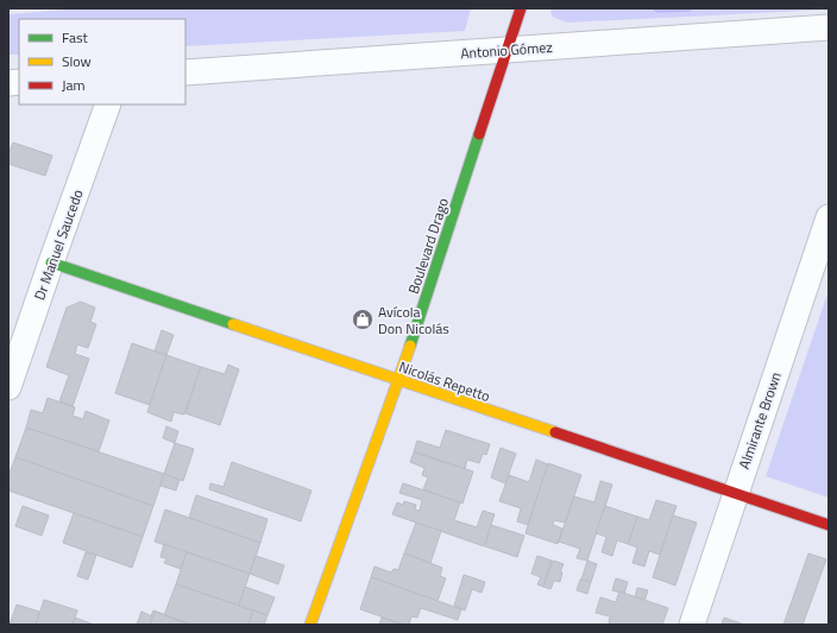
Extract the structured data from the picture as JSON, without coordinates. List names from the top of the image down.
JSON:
{
  "streets": {
    "street": [
      "Antonio Gómez",
      "Dr Manuel Saucedo",
      "Boulevard Drago",
      "Nicolás Repetto",
      "Almirante Brown"
    ]
  },
  "crossings": [
    ["Antonio Gómez", "Boulevard Drago"],
    ["Dr Manuel Saucedo", "Nicolás Repetto"],
    ["Boulevard Drago", "Nicolás Repetto"],
    ["Nicolás Repetto", "Almirante Brown"]
  ],
  "places": {
    "shop": ["Avícola Don Nicolás"]
  },
  "legend": ["Fast", "Slow", "Jam"]
}
